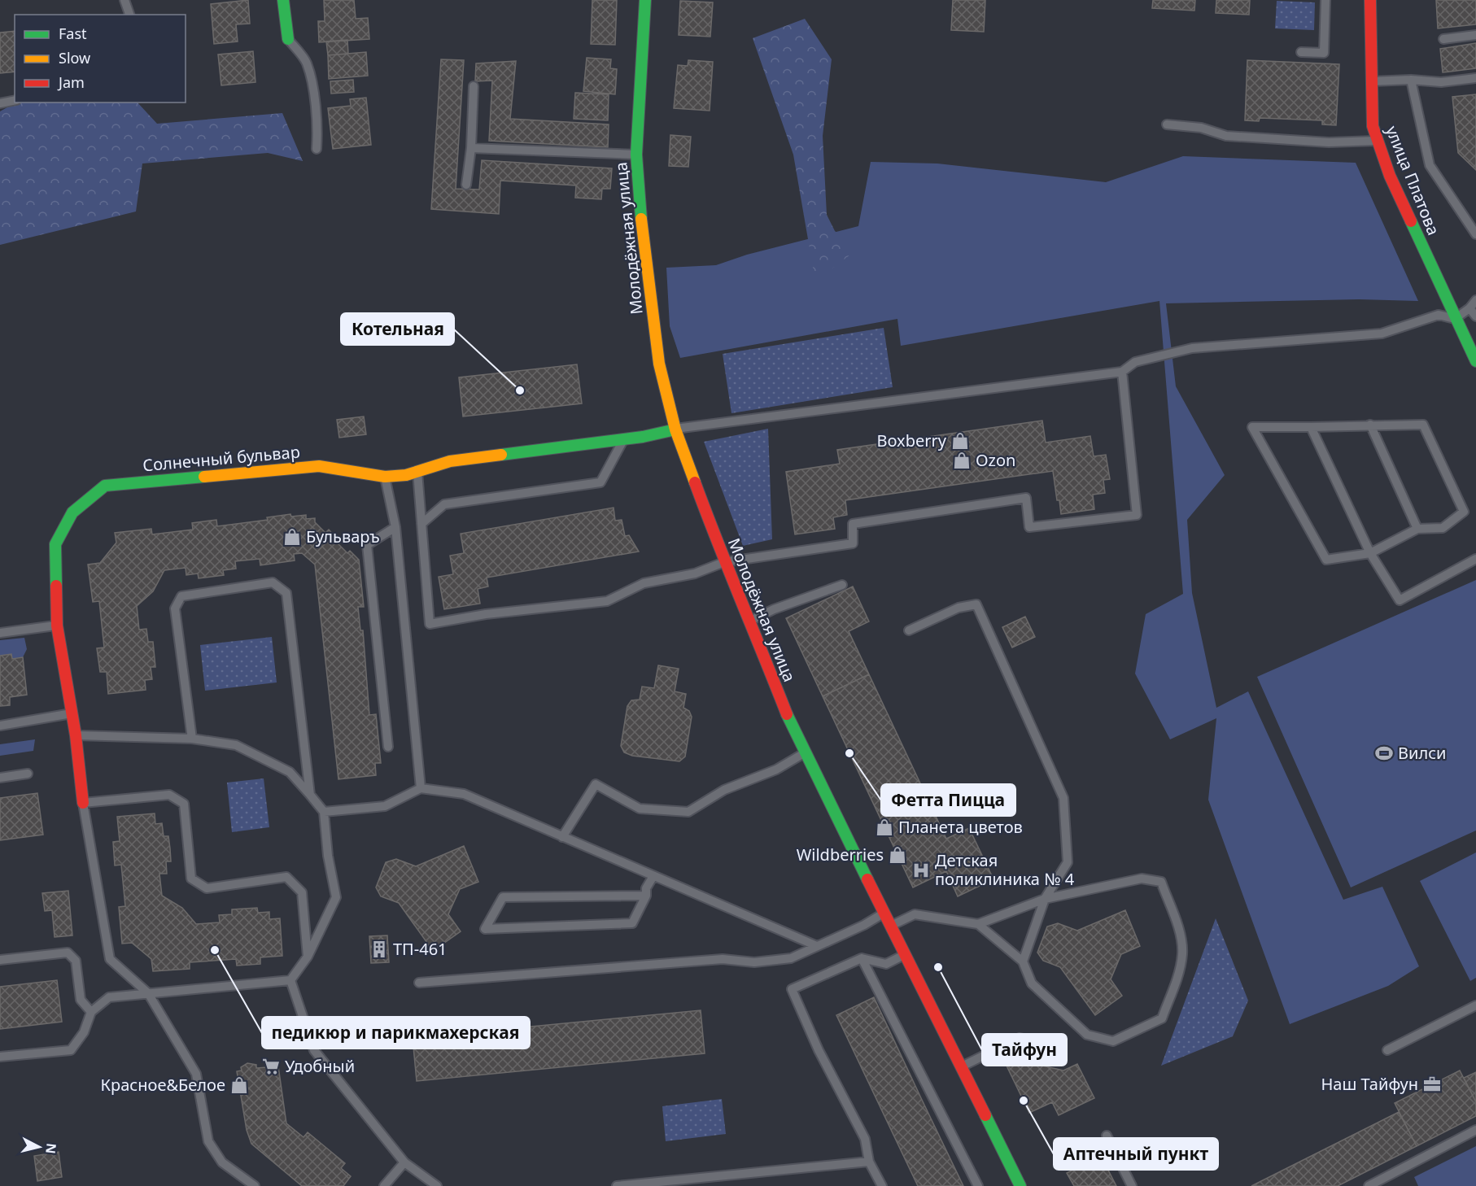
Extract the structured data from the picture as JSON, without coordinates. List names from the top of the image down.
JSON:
{
  "streets": {
    "street": ["улица Платова", "Молодёжная улица", "Солнечный бульвар"]
  },
  "crossings": [
    ["Молодёжная улица", "Солнечный бульвар"]
  ],
  "places": {
    "other": [
      "Котельная",
      "Фетта Пицца",
      "педикюр и парикмахерская",
      "Тайфун",
      "Аптечный пункт"
    ],
    "shop": [
      "Boxberry",
      "Ozon",
      "Бульваръ",
      "Планета цветов",
      "Wildberries",
      "Красное&Белое"
    ],
    "sports": ["Вилси"],
    "hospital": ["Детская поликлиника № 4"],
    "building": ["ТП-461"],
    "supermarket": ["Удобный"],
    "office": ["Наш Тайфун"]
  },
  "legend": ["Fast", "Slow", "Jam"],
  "north": "right"
}
